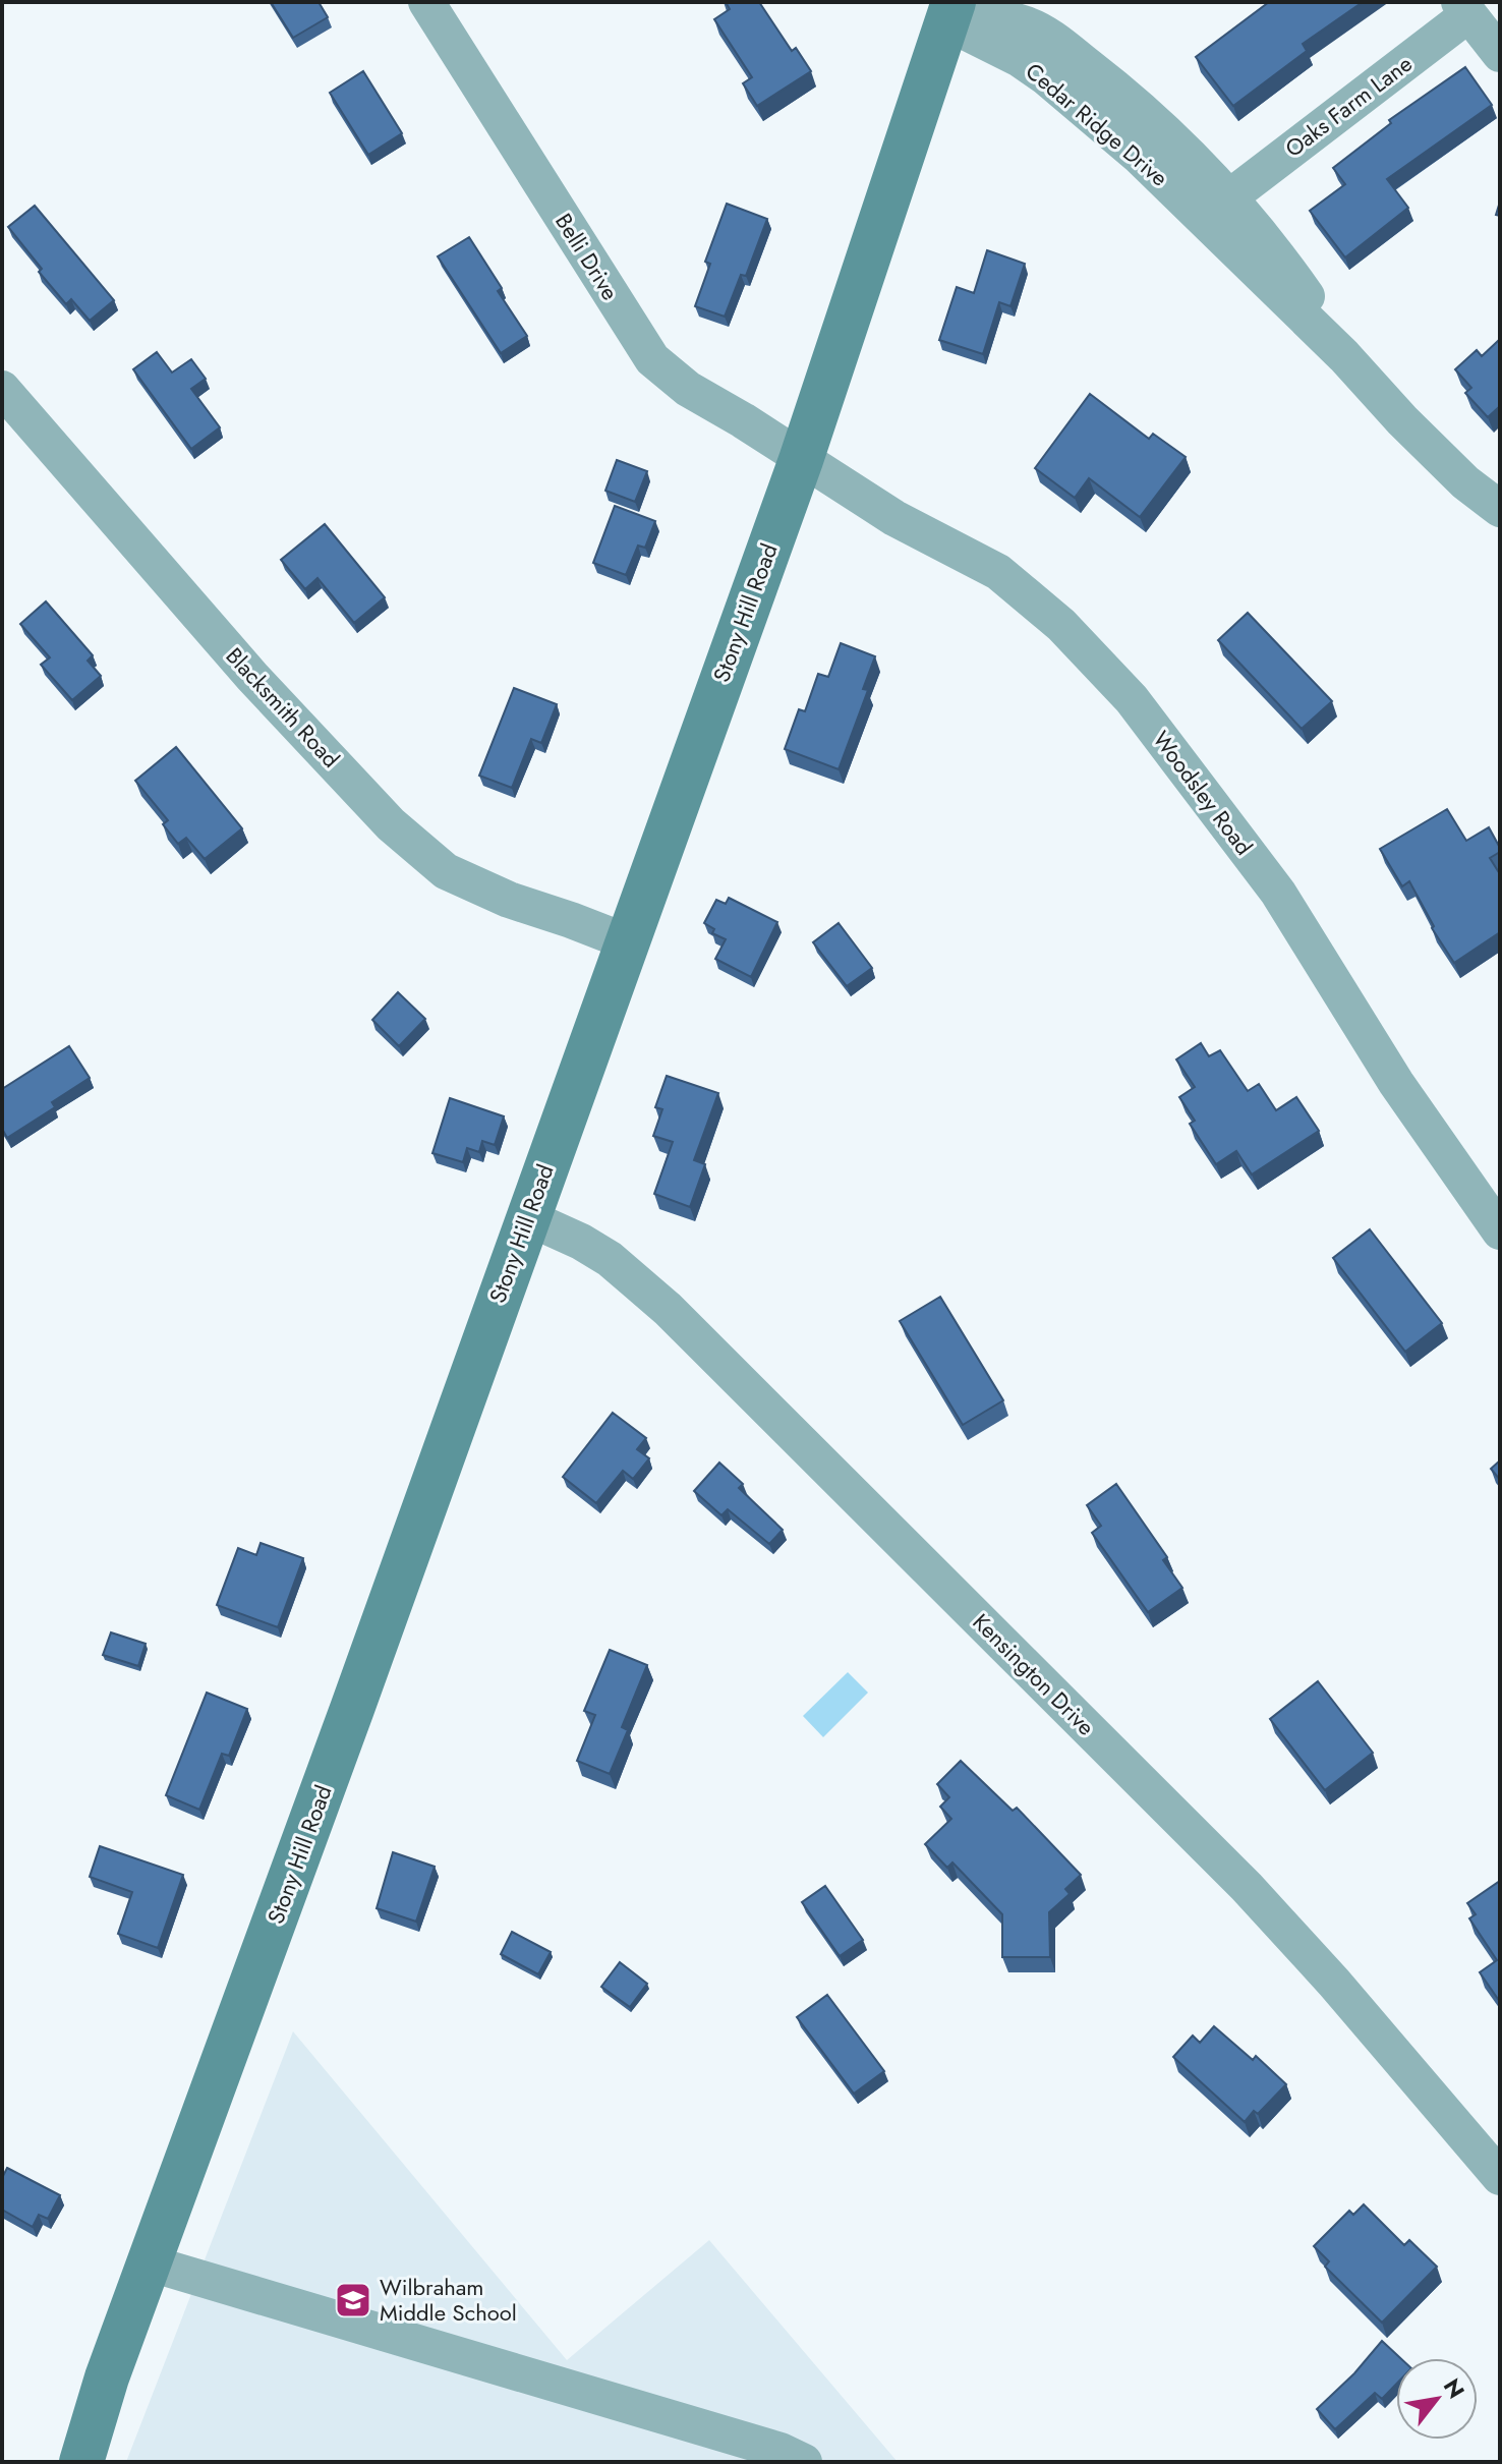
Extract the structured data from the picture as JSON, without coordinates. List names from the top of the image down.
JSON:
{
  "streets": {
    "main road": ["Stony Hill Road"],
    "street": [
      "Oaks Farm Lane",
      "Cedar Ridge Drive",
      "Belli Drive",
      "Blacksmith Road",
      "Woodsley Road",
      "Kensington Drive"
    ]
  },
  "crossings": [
    ["Oaks Farm Lane", "Cedar Ridge Drive"],
    ["Cedar Ridge Drive", "Stony Hill Road"],
    ["Belli Drive", "Stony Hill Road"],
    ["Belli Drive", "Woodsley Road"],
    ["Stony Hill Road", "Blacksmith Road"],
    ["Stony Hill Road", "Woodsley Road"],
    ["Stony Hill Road", "Kensington Drive"]
  ],
  "places": {
    "school or university": ["Wilbraham Middle School"]
  },
  "north": "top right"
}
